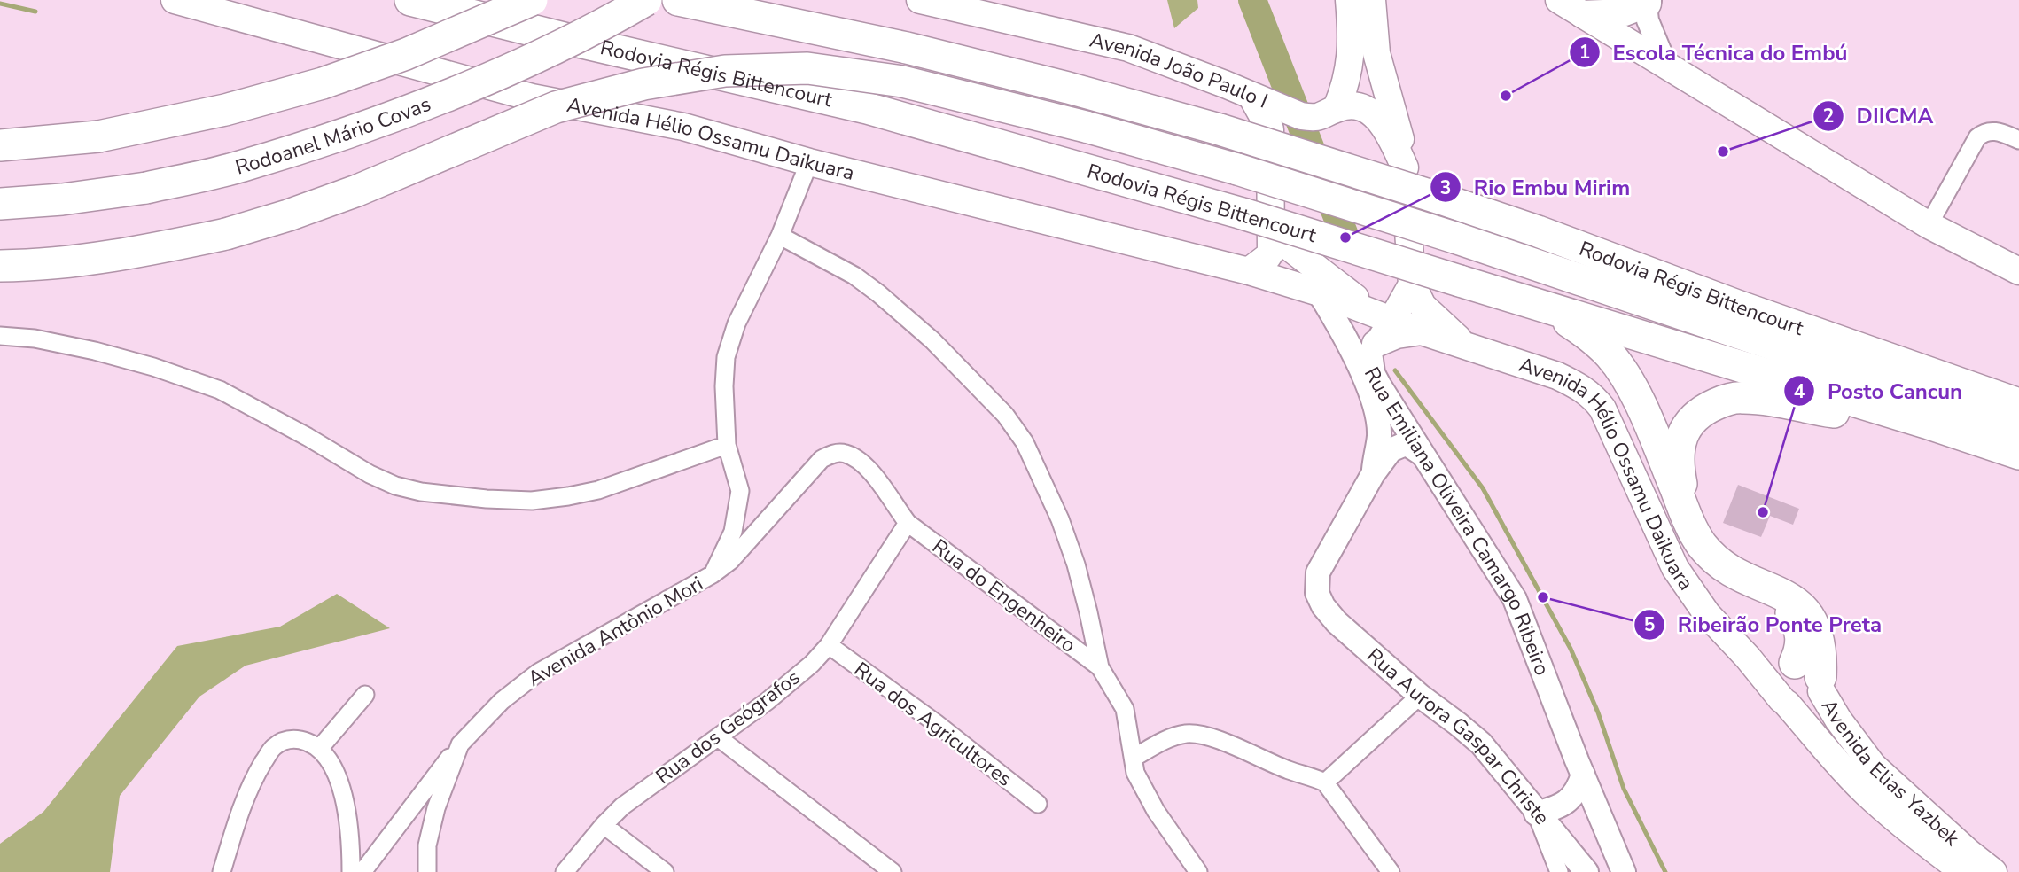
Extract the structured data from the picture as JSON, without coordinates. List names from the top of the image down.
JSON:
{
  "streets": {
    "highway": ["Rodovia Régis Bittencourt", "Rodoanel Mário Covas"],
    "main road": [
      "Avenida João Paulo I",
      "Avenida Hélio Ossamu Daikuara",
      "Rua Emiliana Oliveira Camargo Ribeiro",
      "Rua Aurora Gaspar Christe",
      "Avenida Elias Yazbek"
    ],
    "street": [
      "Rua do Engenheiro",
      "Avenida Antônio Mori",
      "Rua dos Agricultores",
      "Rua dos Geógrafos"
    ]
  },
  "crossings": [
    ["Rodovia Régis Bittencourt", "Rua Emiliana Oliveira Camargo Ribeiro"],
    ["Avenida Hélio Ossamu Daikuara", "Rua Emiliana Oliveira Camargo Ribeiro"],
    ["Avenida Hélio Ossamu Daikuara", "Avenida Antônio Mori"],
    ["Avenida Hélio Ossamu Daikuara", "Avenida Elias Yazbek"],
    ["Rua Emiliana Oliveira Camargo Ribeiro", "Rua Aurora Gaspar Christe"],
    ["Rua do Engenheiro", "Rua dos Geógrafos"],
    ["Rua dos Agricultores", "Rua dos Geógrafos"]
  ],
  "places": [
    "Escola Técnica do Embú",
    "DIICMA",
    "Rio Embu Mirim",
    "Posto Cancun",
    "Ribeirão Ponte Preta"
  ]
}
